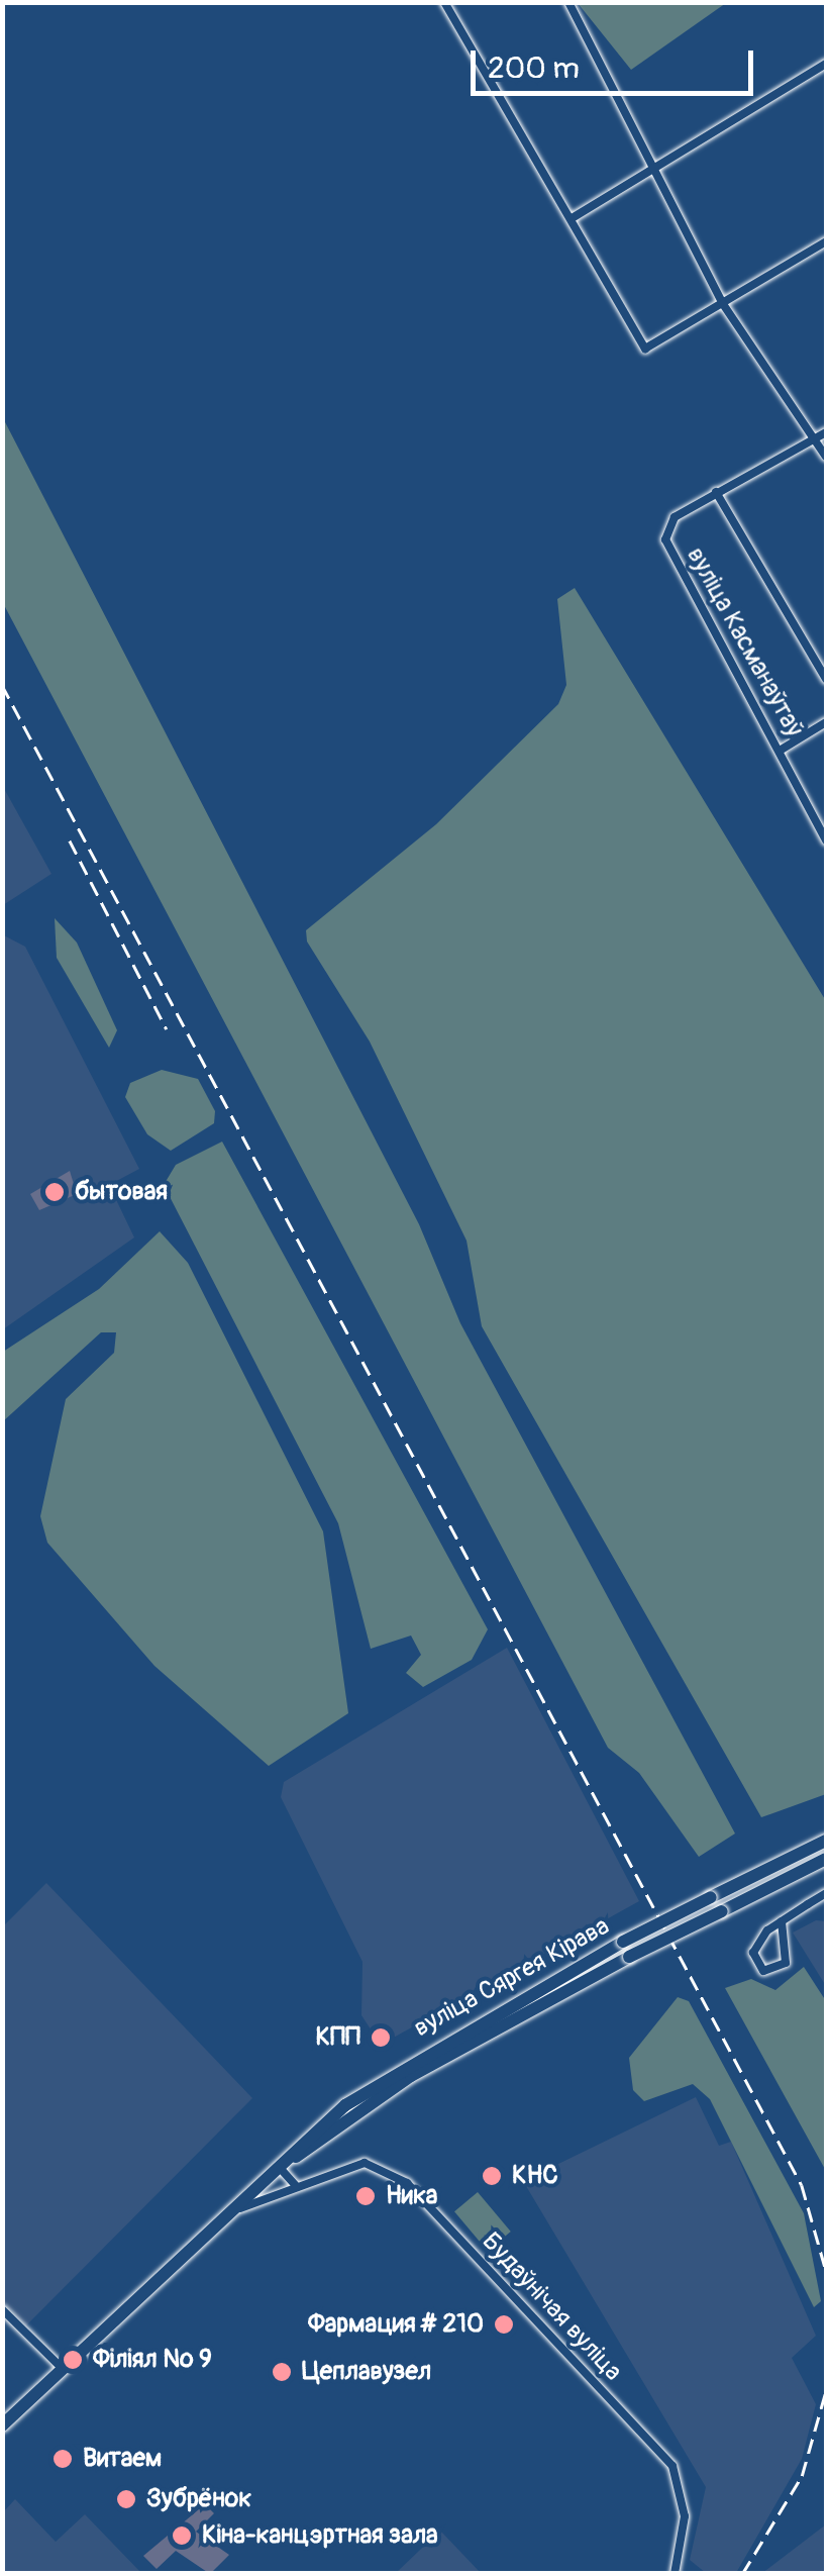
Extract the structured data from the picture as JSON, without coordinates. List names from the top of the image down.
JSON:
{
  "streets": {
    "main road": ["вуліца Сяргея Кірава"],
    "street": ["вуліца Касманаўтаў", "Будаўнічая вуліца"]
  },
  "crossings": [
    ["вуліца Сяргея Кірава", "Будаўнічая вуліца"]
  ],
  "places": [
    "бытовая",
    "КПП",
    "КНС",
    "Ника",
    "Фармация # 210",
    "Філіял № 9",
    "Цеплавузел",
    "Витаем",
    "Зубрёнок",
    "Кіна-канцэртная зала"
  ],
  "scale_bar": "200 m"
}
